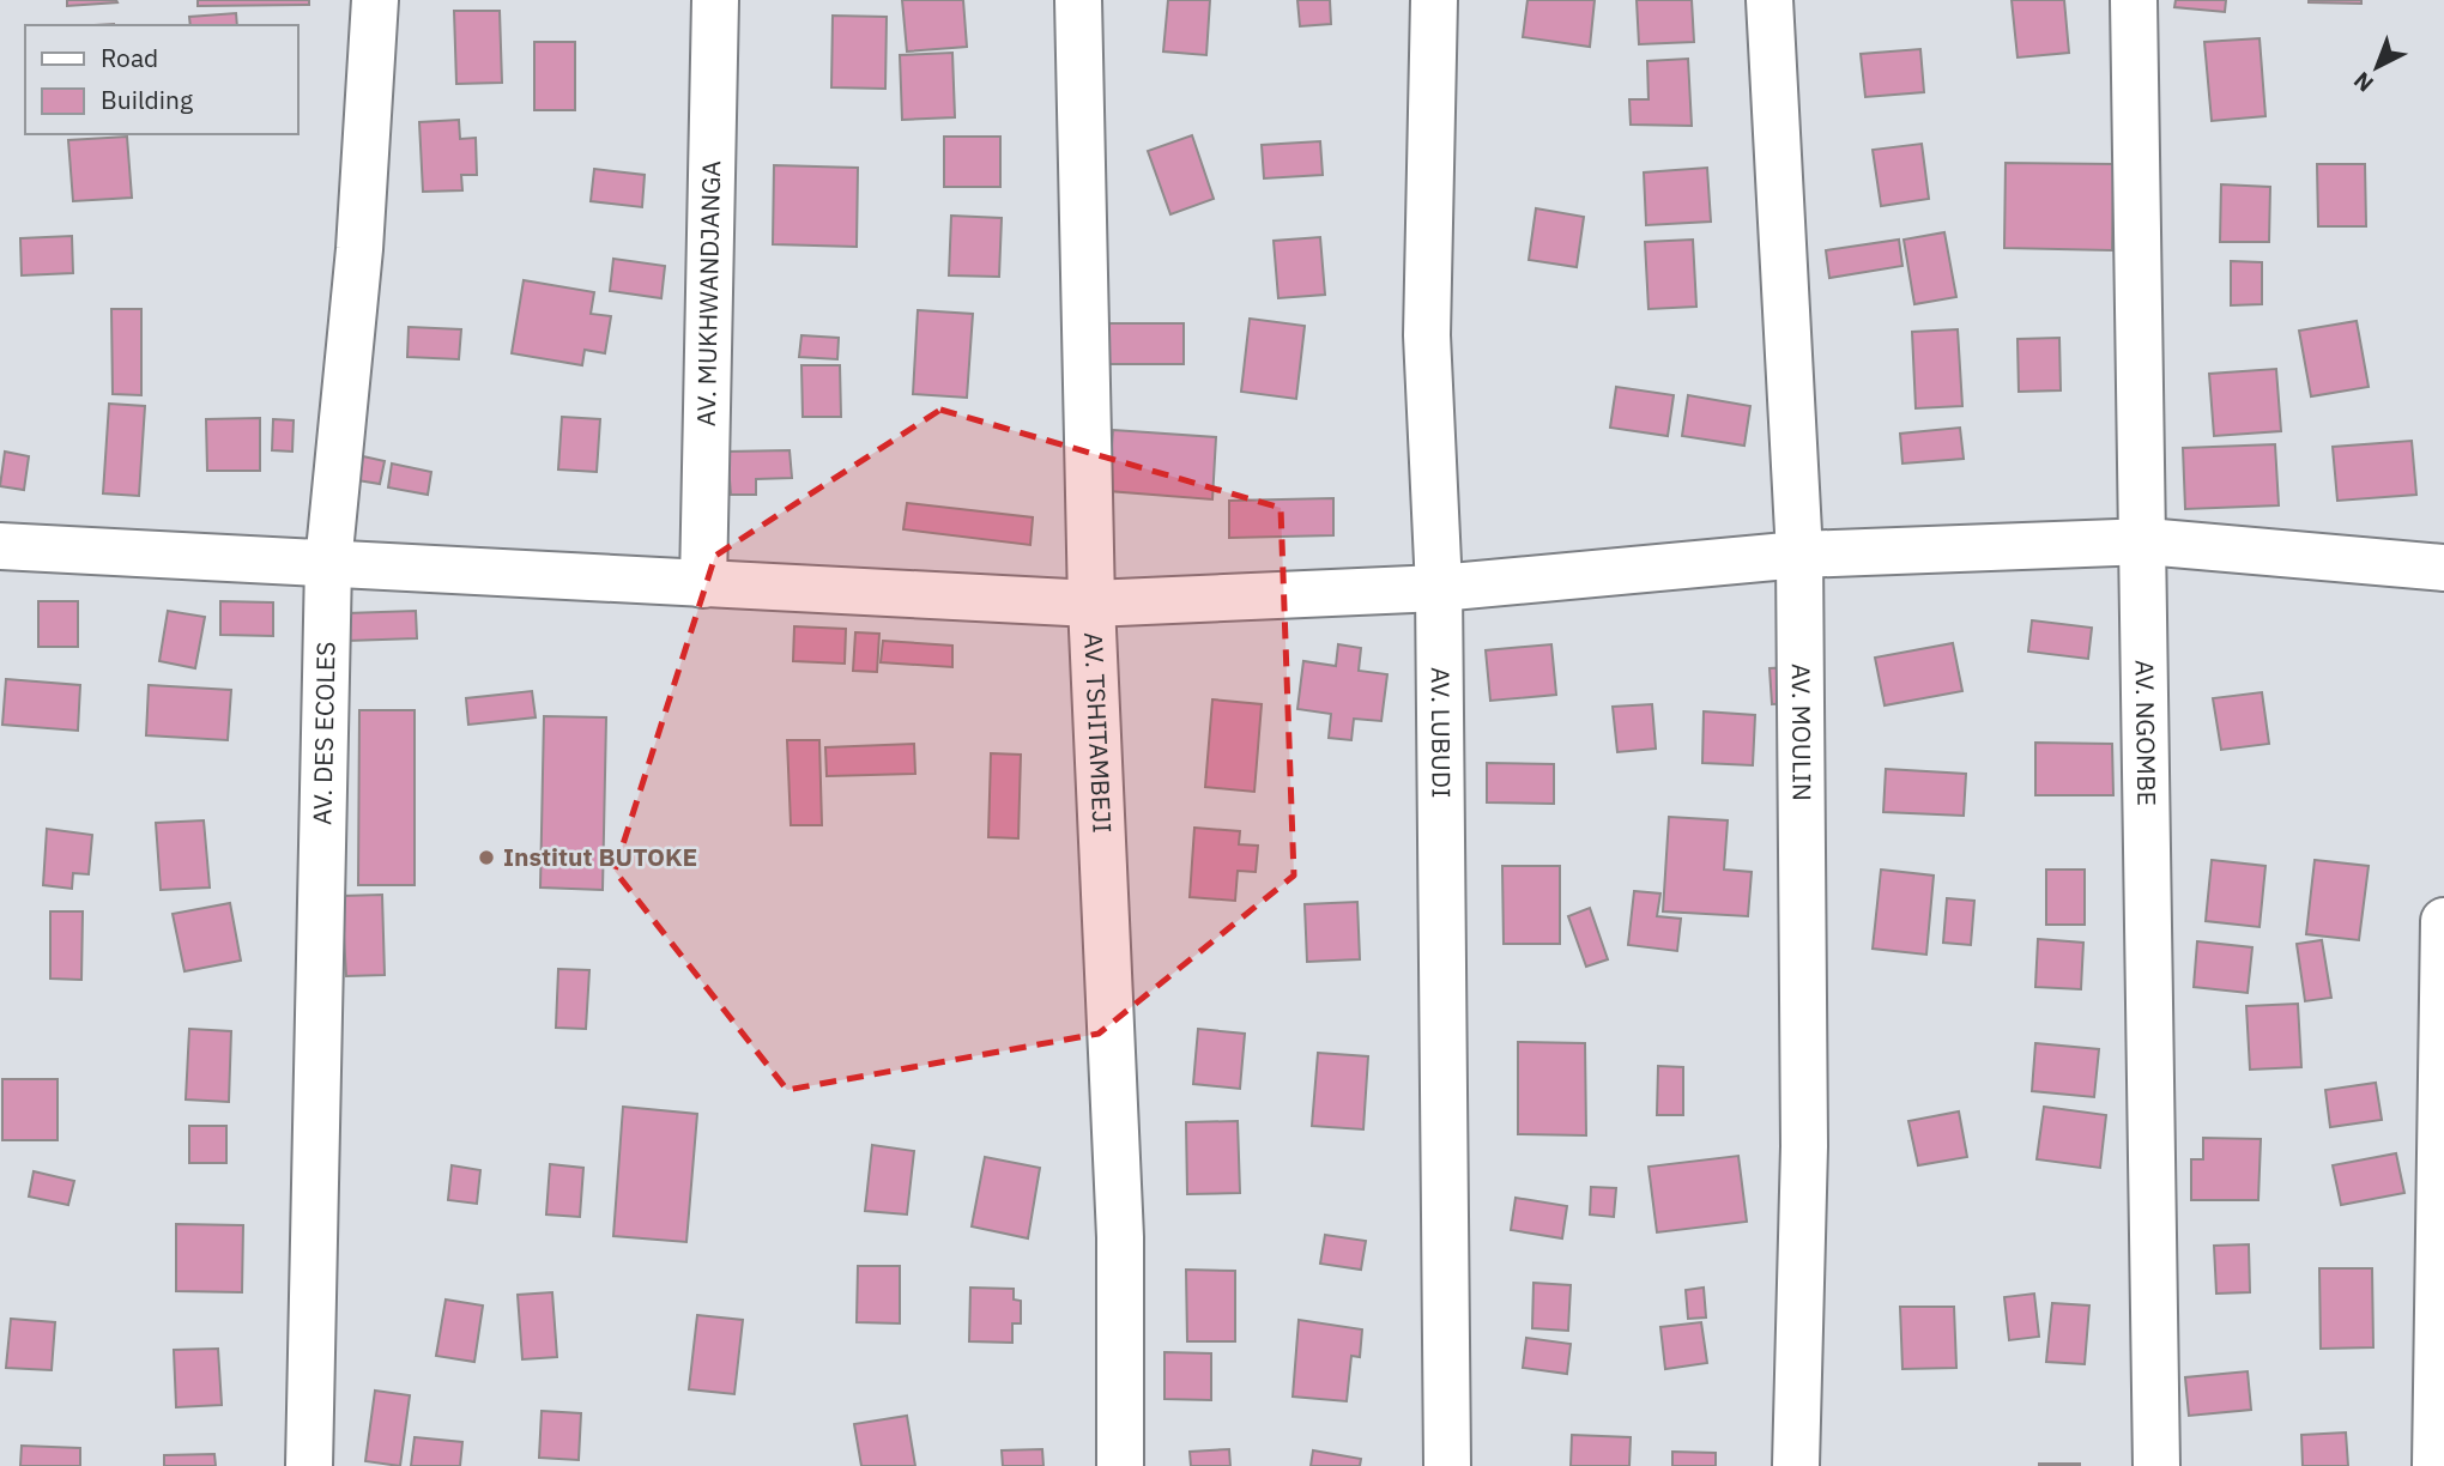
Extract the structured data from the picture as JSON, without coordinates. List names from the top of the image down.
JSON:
{
  "streets": {
    "street": [
      "AV. MUKHWANDJANGA",
      "AV. DES ECOLES",
      "AV. TSHITAMBEJI",
      "AV. LUBUDI",
      "AV. MOULIN",
      "AV. NGOMBE"
    ]
  },
  "places": ["Institut BUTOKE"],
  "legend": ["Road", "Building"],
  "north": "bottom left"
}
